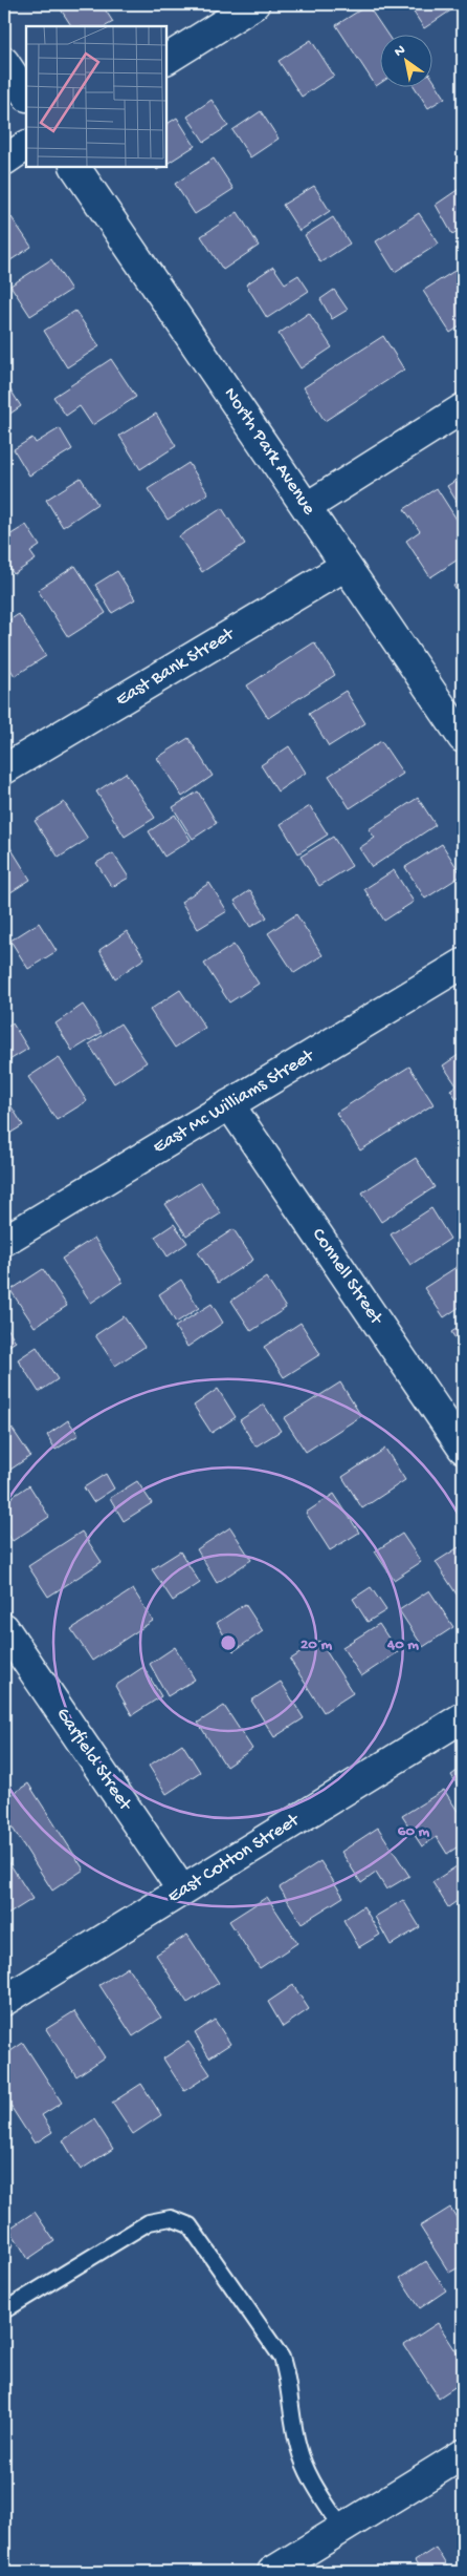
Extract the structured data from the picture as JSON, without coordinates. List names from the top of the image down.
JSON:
{
  "streets": {
    "street": [
      "North Park Avenue",
      "East Bank Street",
      "East Mc Williams Street",
      "Connell Street",
      "Garfield Street",
      "East Cotton Street"
    ]
  },
  "crossings": [
    ["North Park Avenue", "East Bank Street"],
    ["East Mc Williams Street", "Connell Street"],
    ["Garfield Street", "East Cotton Street"]
  ],
  "north": "top left",
  "rings": ["20 m", "40 m", "60 m"]
}
